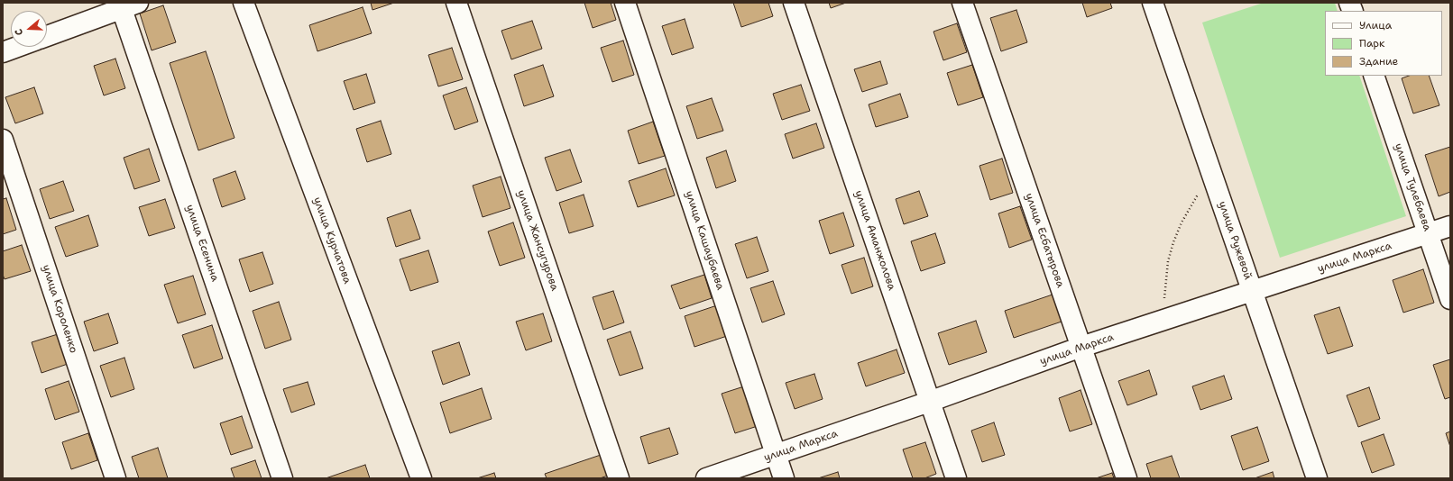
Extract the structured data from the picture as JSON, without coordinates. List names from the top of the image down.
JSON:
{
  "streets": {
    "street": [
      "улица Тулебаева",
      "улица Курчатова",
      "улица Жансугурова",
      "улица Кашаубаева",
      "улица Аманжолова",
      "улица Есбатырова",
      "улица Ружевой",
      "улица Есенина",
      "улица Маркса",
      "улица Короленко"
    ]
  },
  "crossings": [
    ["улица Тулебаева", "улица Маркса"],
    ["улица Кашаубаева", "улица Маркса"],
    ["улица Аманжолова", "улица Маркса"],
    ["улица Есбатырова", "улица Маркса"],
    ["улица Ружевой", "улица Маркса"]
  ],
  "legend": ["Улица", "Парк", "Здание"],
  "north": "left"
}
